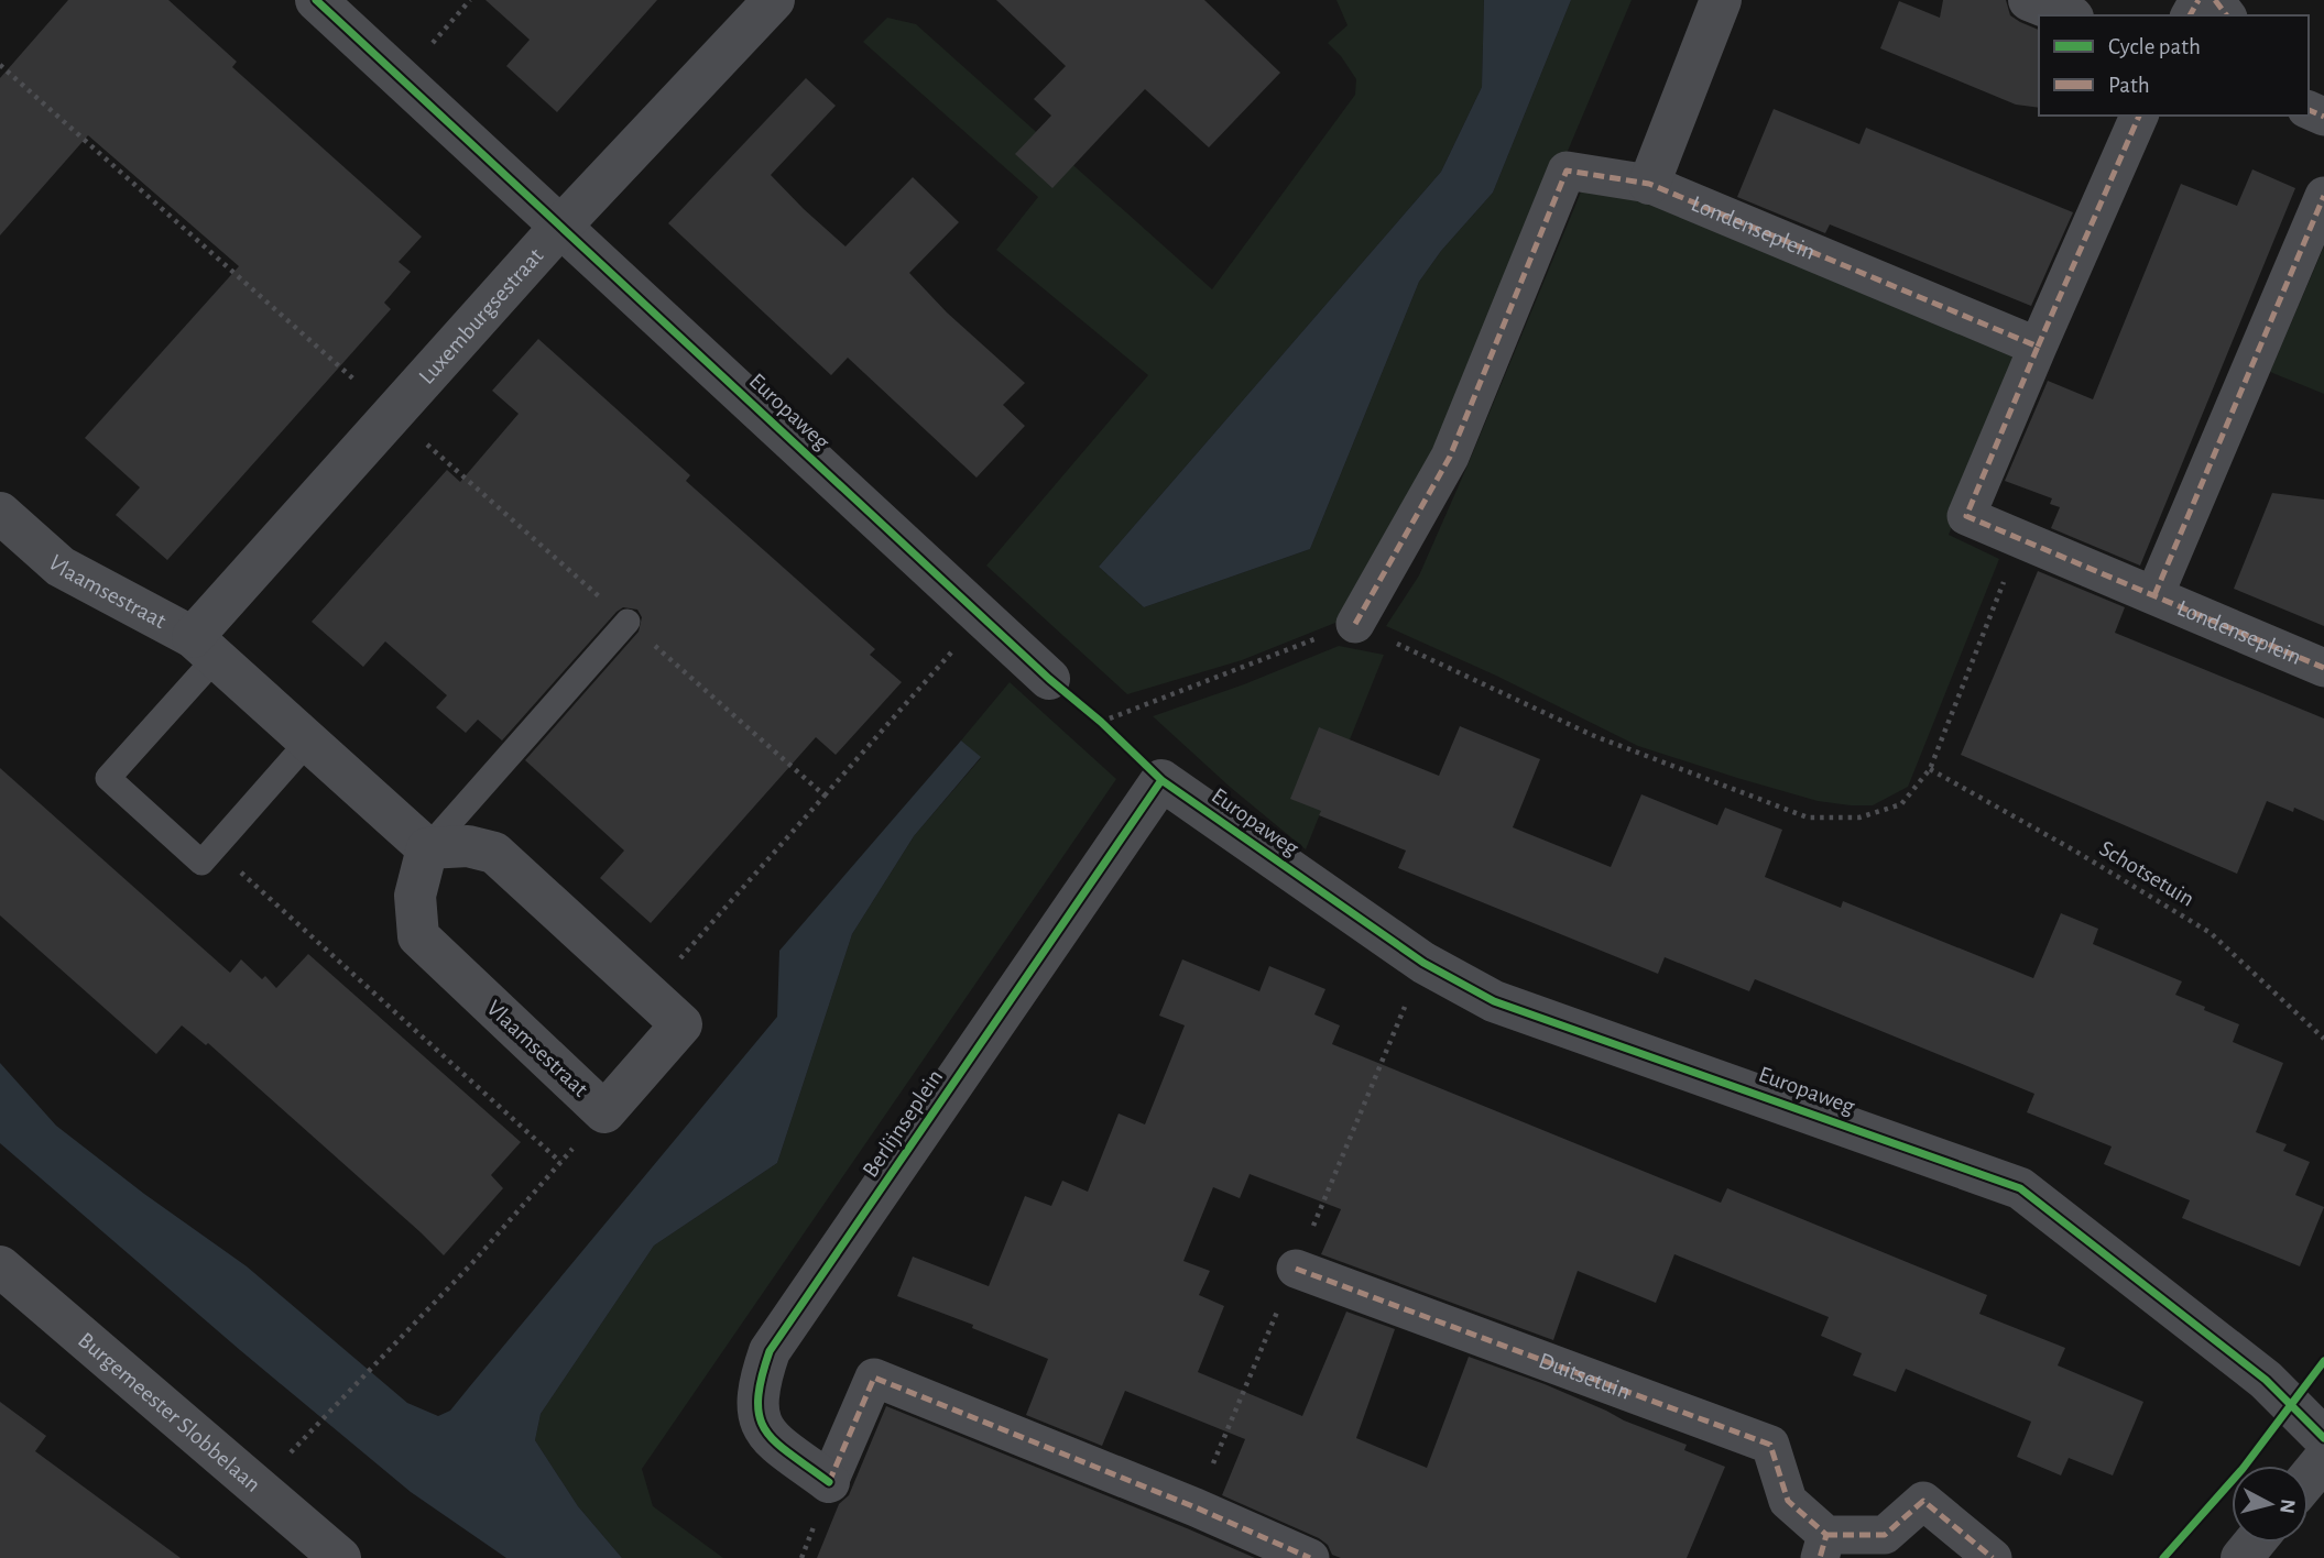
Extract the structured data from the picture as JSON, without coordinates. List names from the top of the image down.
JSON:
{
  "streets": {
    "street": [
      "Londenseplein",
      "Luxemburgsestraat",
      "Europaweg",
      "Vlaamsestraat",
      "Berlijnseplein",
      "Duitsetuin",
      "Burgemeester Slobbelaan"
    ],
    "path": ["Schotsetuin"]
  },
  "crossings": [
    ["Luxemburgsestraat", "Europaweg"],
    ["Luxemburgsestraat", "Vlaamsestraat"],
    ["Europaweg", "Berlijnseplein"]
  ],
  "legend": ["Cycle path", "Path"],
  "north": "right"
}
